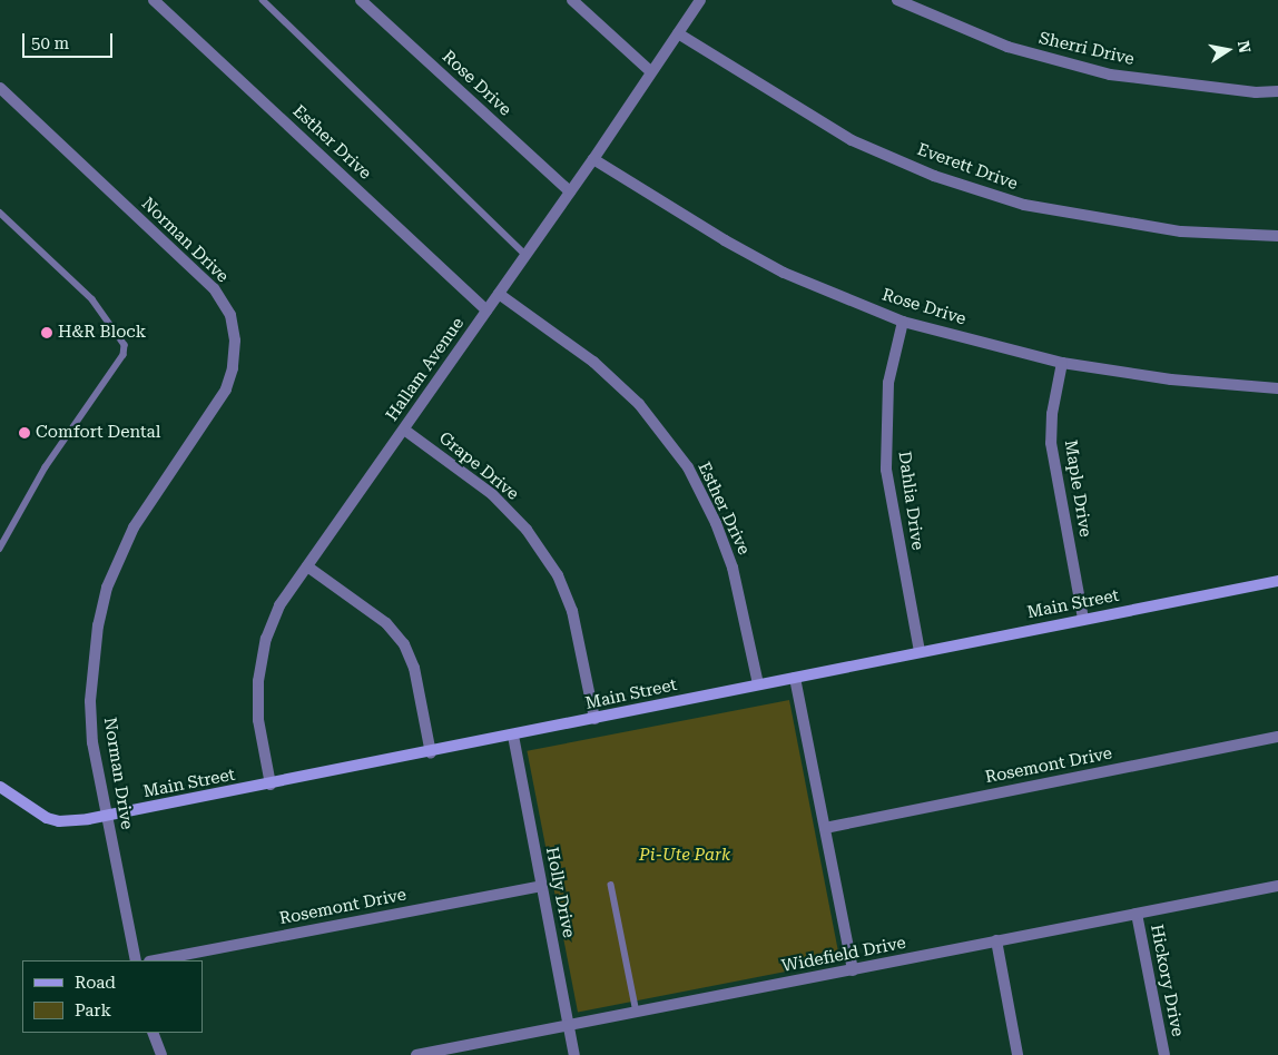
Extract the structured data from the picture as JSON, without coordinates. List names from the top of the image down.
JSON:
{
  "streets": {
    "main road": ["Main Street"],
    "street": [
      "Sherri Drive",
      "Rose Drive",
      "Esther Drive",
      "Everett Drive",
      "Norman Drive",
      "Hallam Avenue",
      "Grape Drive",
      "Maple Drive",
      "Dahlia Drive",
      "Rosemont Drive",
      "Holly Drive",
      "Widefield Drive",
      "Hickory Drive"
    ]
  },
  "crossings": [
    ["Rose Drive", "Hallam Avenue"],
    ["Rose Drive", "Maple Drive"],
    ["Rose Drive", "Dahlia Drive"],
    ["Esther Drive", "Hallam Avenue"],
    ["Esther Drive", "Main Street"],
    ["Everett Drive", "Hallam Avenue"],
    ["Norman Drive", "Main Street"],
    ["Hallam Avenue", "Grape Drive"],
    ["Hallam Avenue", "Main Street"],
    ["Grape Drive", "Main Street"],
    ["Maple Drive", "Main Street"],
    ["Dahlia Drive", "Main Street"],
    ["Main Street", "Holly Drive"],
    ["Rosemont Drive", "Holly Drive"],
    ["Holly Drive", "Widefield Drive"],
    ["Widefield Drive", "Hickory Drive"]
  ],
  "parks": ["Pi-Ute Park"],
  "places": ["H&R Block", "Comfort Dental"],
  "legend": ["Road", "Park"],
  "scale_bar": "50 m",
  "north": "right"
}
